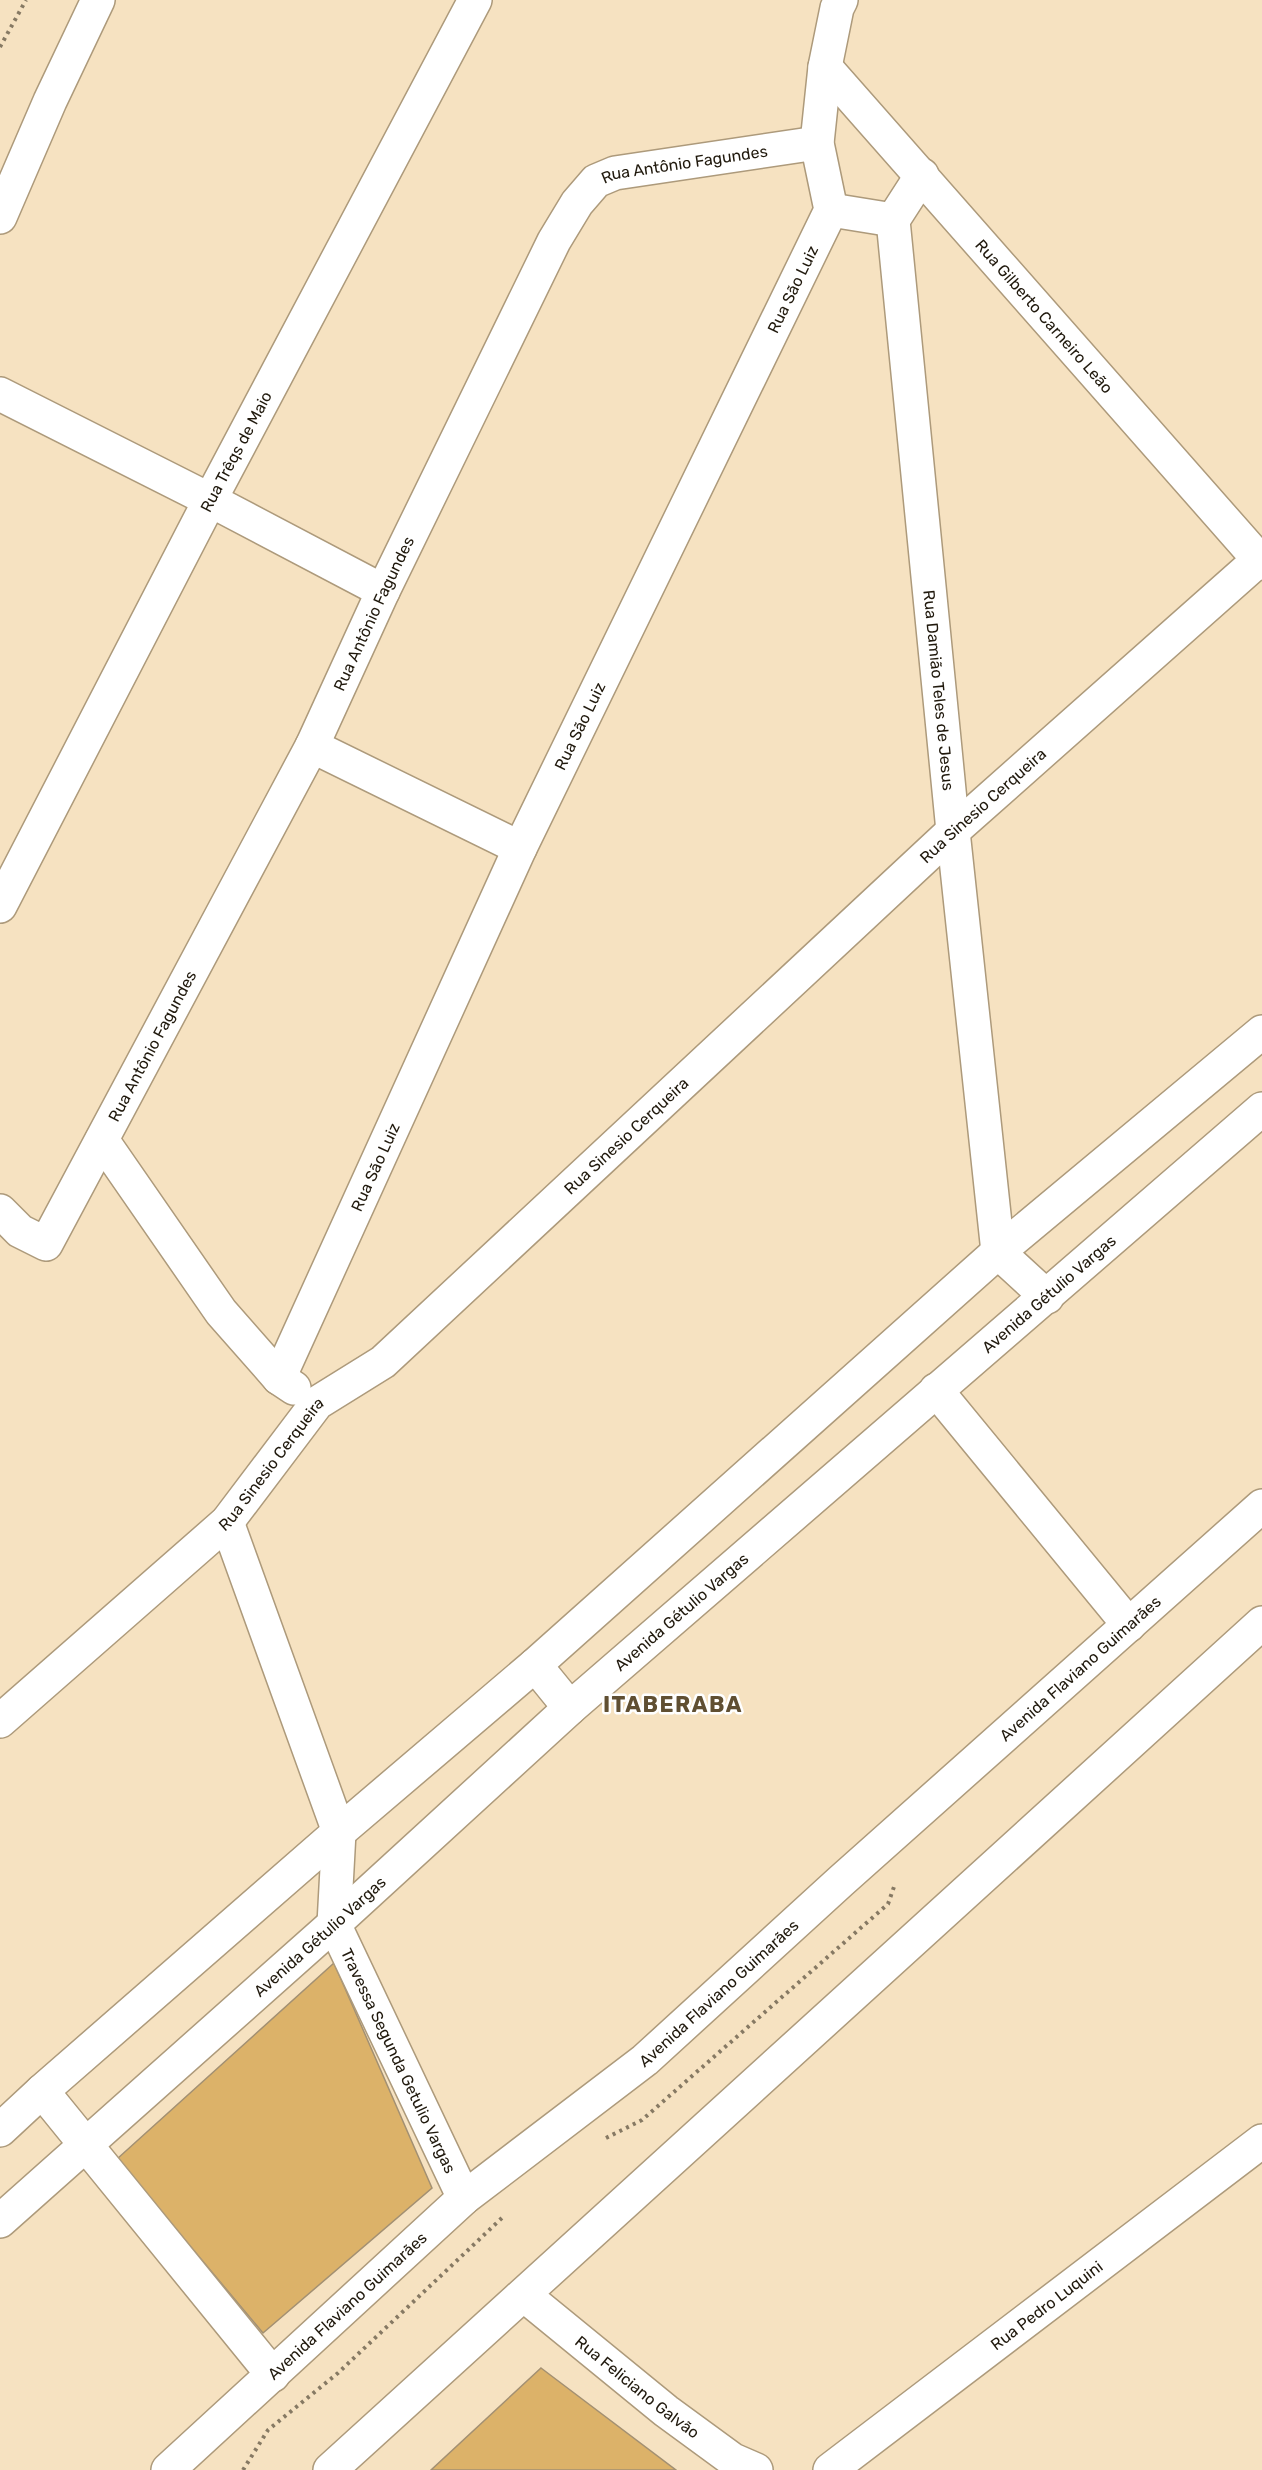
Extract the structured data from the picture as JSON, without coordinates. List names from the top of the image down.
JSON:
{
  "streets": {
    "street": [
      "Rua Antônio Fagundes",
      "Rua São Luiz",
      "Rua Gilberto Carneiro Leão",
      "Rua Trêqs de Maio",
      "Rua Damião Teles de Jesus",
      "Rua Sinesio Cerqueira",
      "Avenida Gétulio Vargas",
      "Avenida Flaviano Guimarães",
      "Travessa Segunda Getulio Vargas",
      "Rua Pedro Luquini",
      "Rua Feliciano Galvão"
    ]
  },
  "crossings": [
    ["Rua Gilberto Carneiro Leão", "Rua Sinesio Cerqueira"],
    ["Rua Damião Teles de Jesus", "Rua Sinesio Cerqueira"],
    ["Avenida Gétulio Vargas", "Travessa Segunda Getulio Vargas"],
    ["Avenida Flaviano Guimarães", "Travessa Segunda Getulio Vargas"]
  ],
  "districts": ["ITABERABA"]
}
